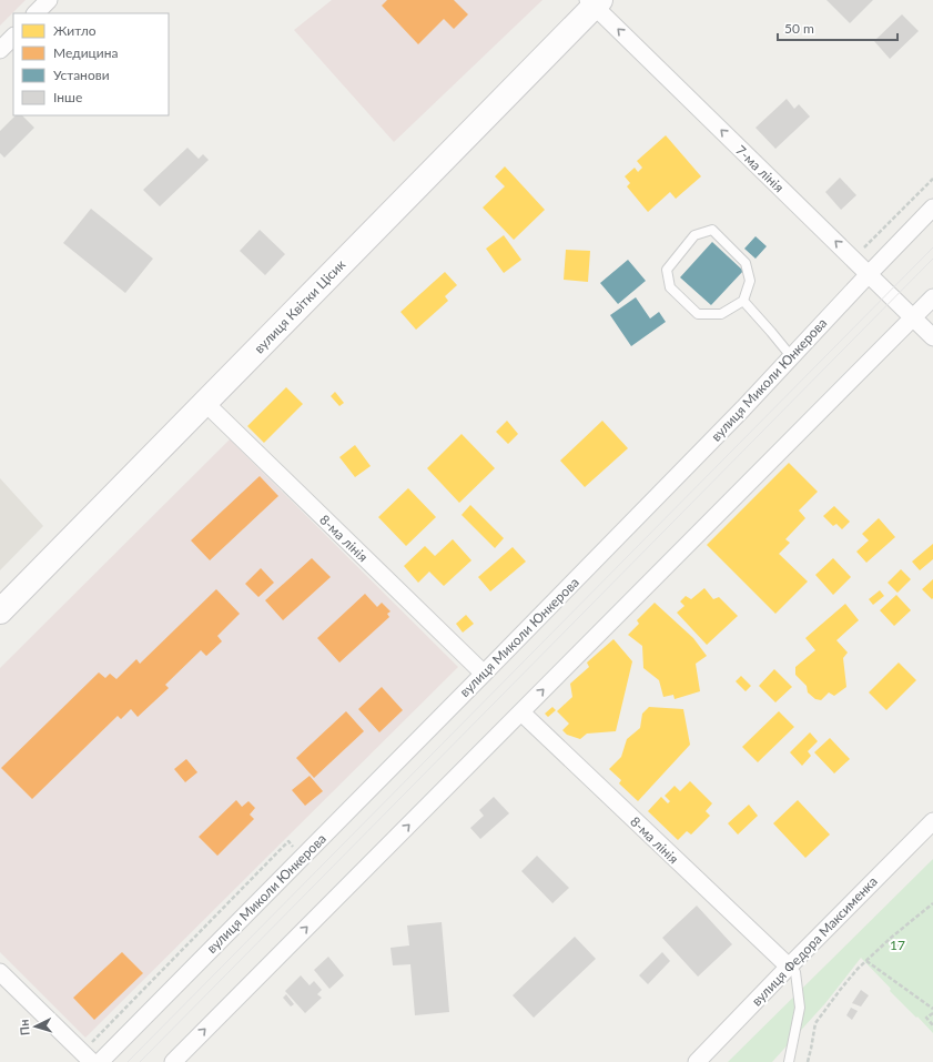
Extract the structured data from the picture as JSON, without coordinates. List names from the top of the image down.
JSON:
{
  "streets": {
    "street": [
      "7-ма лінія",
      "вулиця Квітки Цісик",
      "вулиця Миколи Юнкерова",
      "8-ма лінія",
      "вулиця Федора Максименка"
    ]
  },
  "crossings": [
    ["7-ма лінія", "вулиця Квітки Цісик"],
    ["7-ма лінія", "вулиця Миколи Юнкерова"],
    ["вулиця Квітки Цісик", "8-ма лінія"],
    ["вулиця Миколи Юнкерова", "8-ма лінія"],
    ["8-ма лінія", "вулиця Федора Максименка"]
  ],
  "one_way": ["7-ма лінія"],
  "parks": ["17"],
  "legend": [
    "Житло",
    "Медицина",
    "Установи",
    "Інше"
  ],
  "scale_bar": "50 m",
  "north": "left"
}
